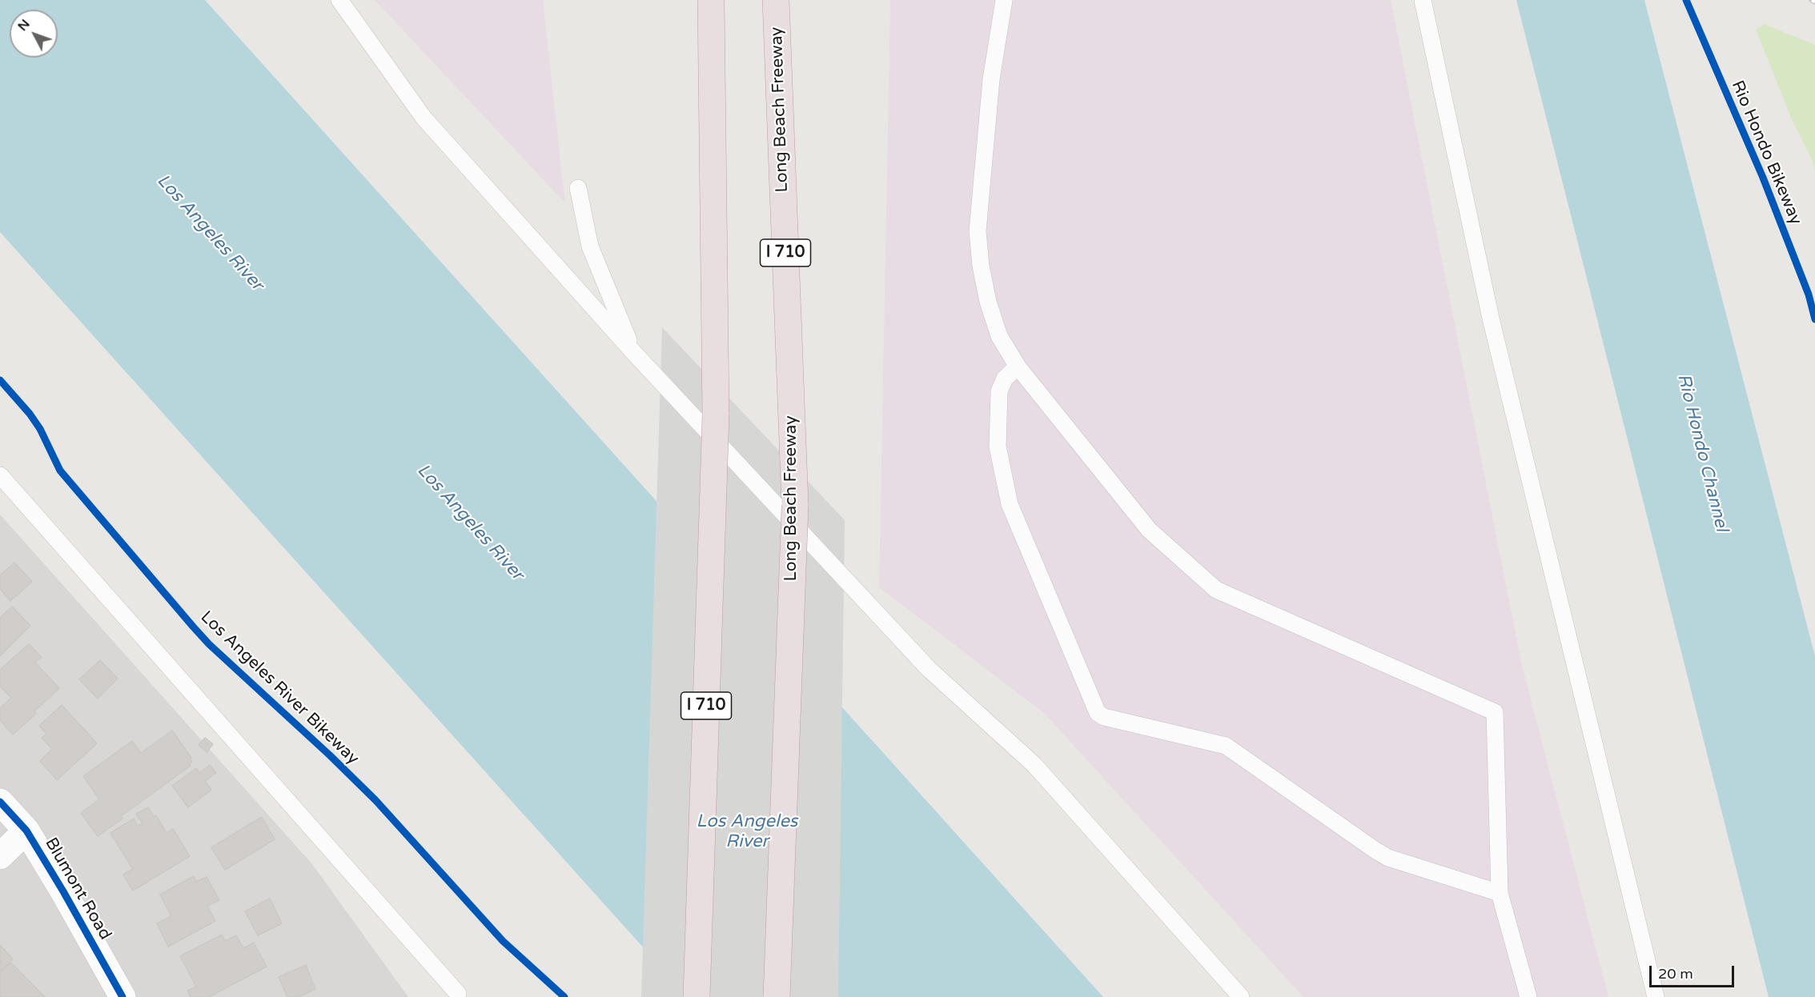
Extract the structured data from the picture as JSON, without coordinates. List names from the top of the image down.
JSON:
{
  "streets": {
    "highway": ["Long Beach Freeway", "I 710"],
    "street": ["Blumont Road"],
    "cycle path": ["Rio Hondo Bikeway", "Los Angeles River Bikeway"]
  },
  "water": ["Los Angeles River", "Rio Hondo Channel"],
  "scale_bar": "20 m",
  "north": "top left"
}
